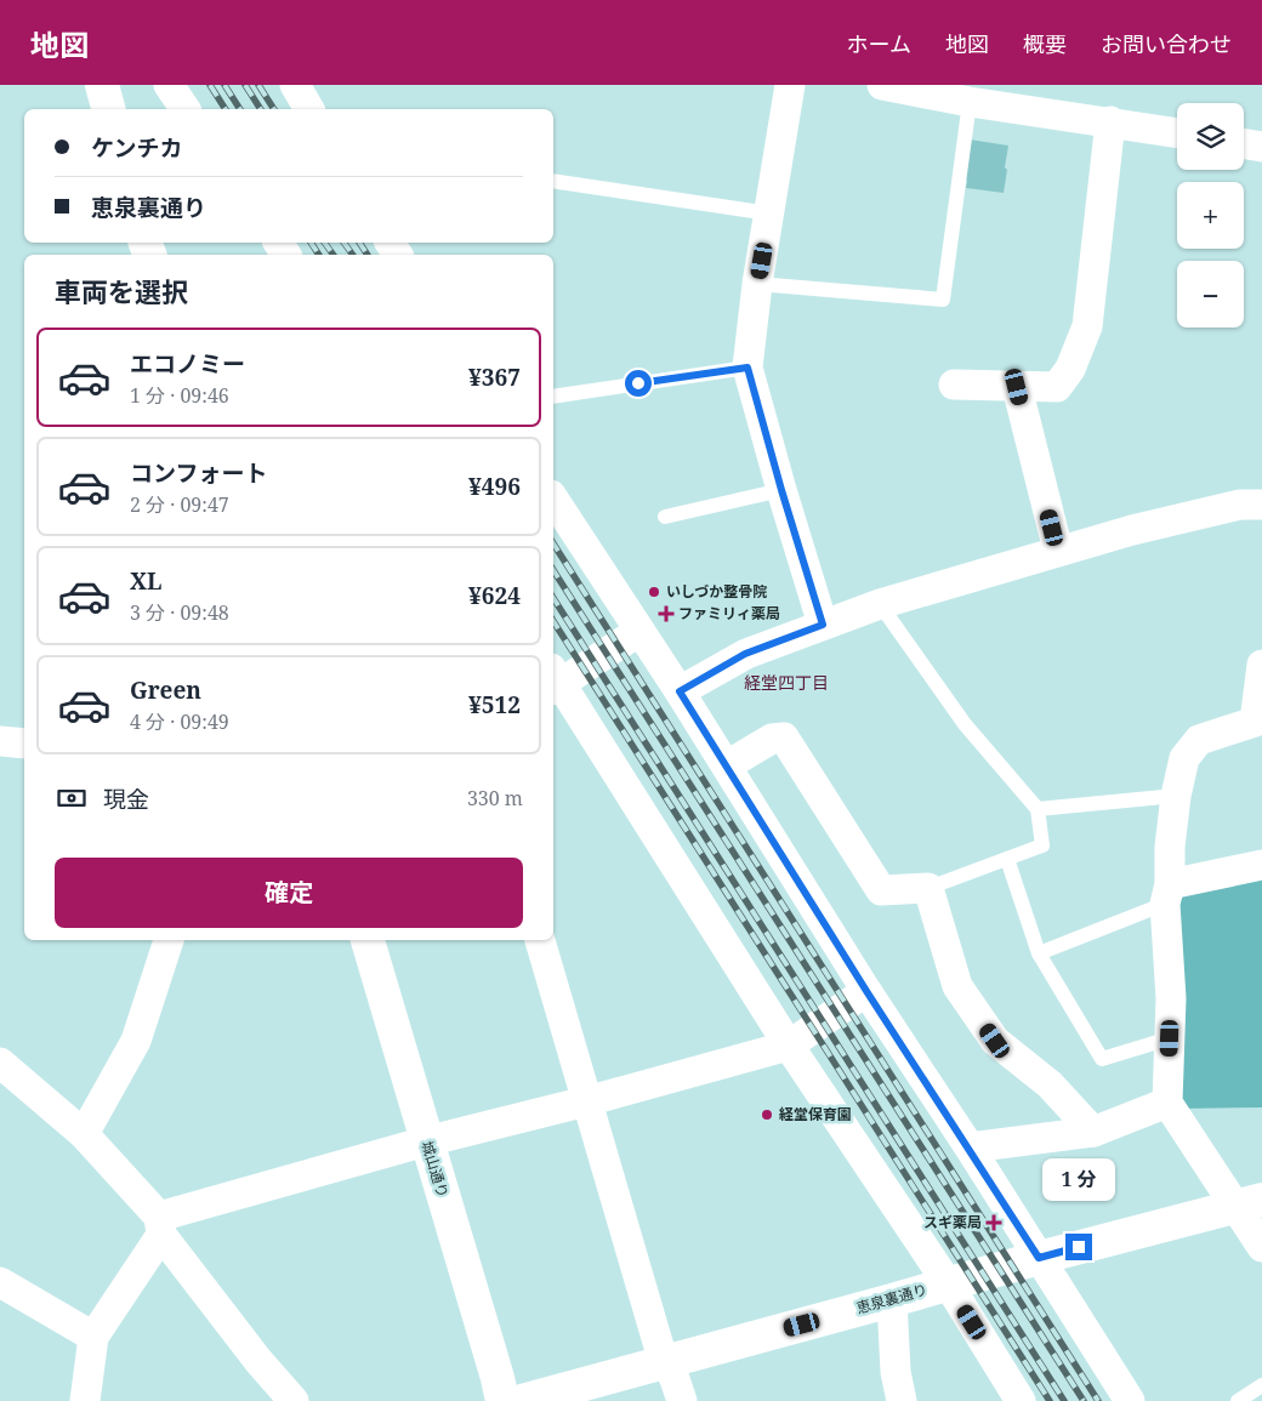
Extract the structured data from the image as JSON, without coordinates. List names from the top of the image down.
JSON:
{
  "streets": {
    "street": ["城山通り", "恵泉裏通り"]
  },
  "districts": ["経堂四丁目"],
  "places": {
    "other": ["いしづか整骨院", "経堂保育園"],
    "health": ["ファミリィ薬局", "スギ薬局"]
  },
  "page": {
    "header": "地図",
    "nav": [
      "ホーム",
      "地図",
      "概要",
      "お問い合わせ"
    ],
    "map_buttons": ["+", "−"],
    "banner": ["ケンチカ", "恵泉裏通り"],
    "heading": "車両を選択",
    "list": [
      {
        "name": "エコノミー",
        "note": "1 分 · 09:46",
        "value": "¥367"
      },
      {
        "name": "コンフォート",
        "note": "2 分 · 09:47",
        "value": "¥496"
      },
      {
        "name": "XL",
        "note": "3 分 · 09:48",
        "value": "¥624"
      },
      {
        "name": "Green",
        "note": "4 分 · 09:49",
        "value": "¥512"
      }
    ],
    "pay": ["現金", "330 m"],
    "buttons": "確定",
    "bubble": "1 分"
  }
}
